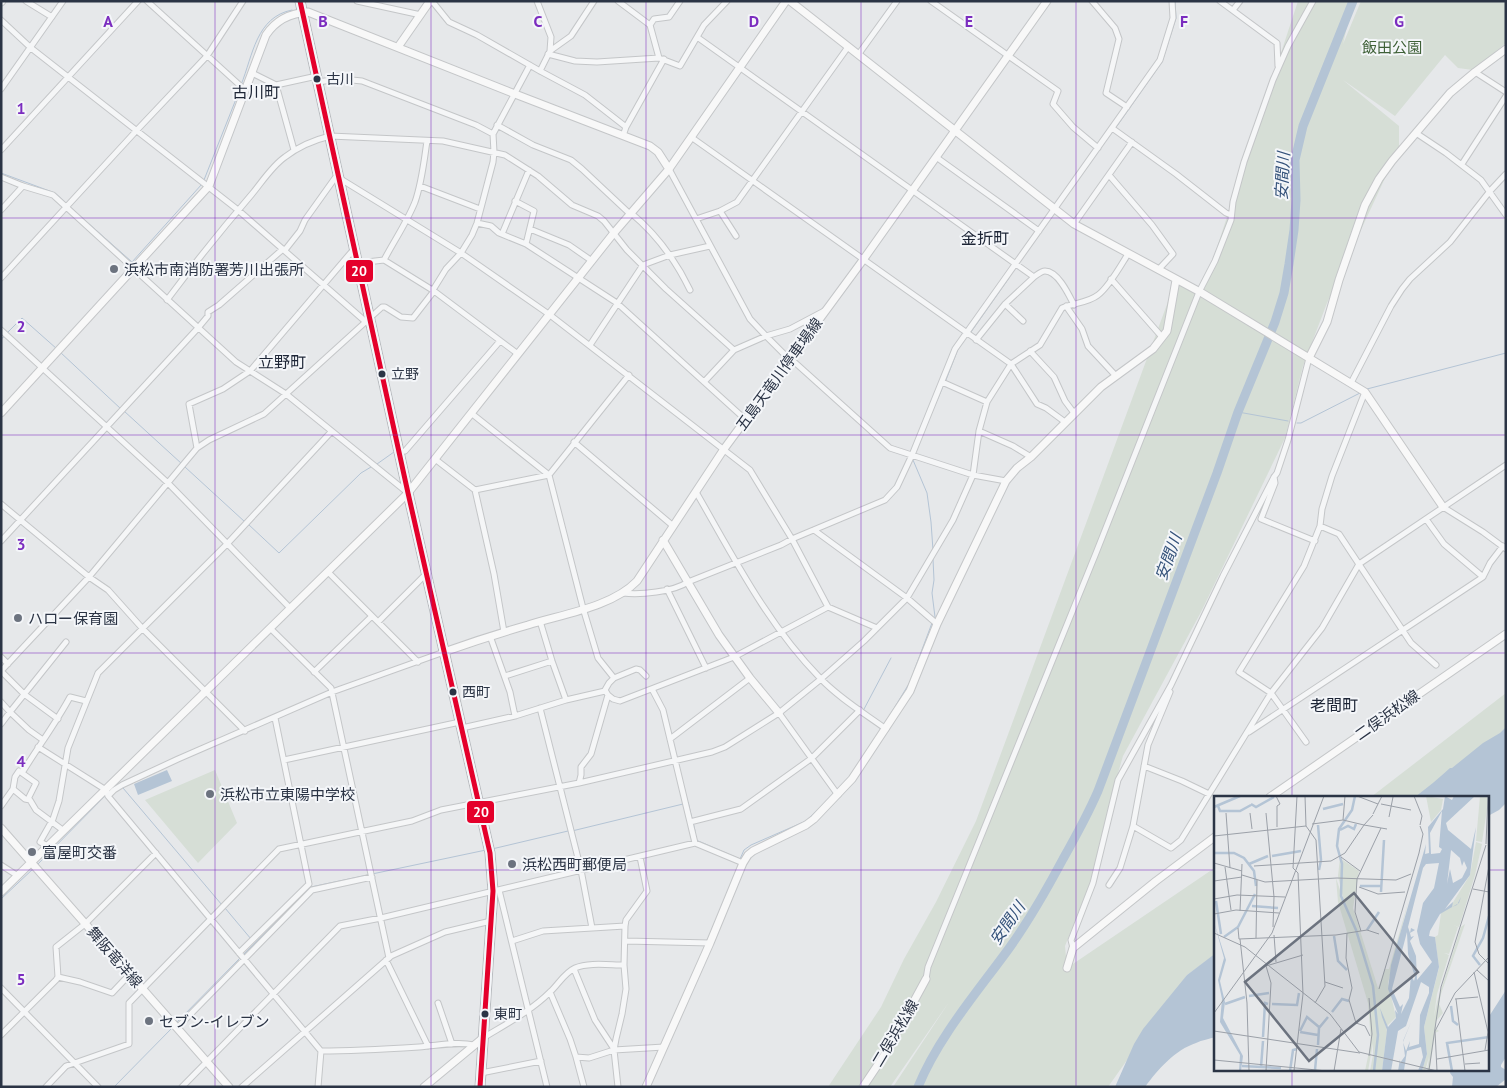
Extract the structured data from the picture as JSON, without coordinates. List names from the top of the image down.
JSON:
{
  "streets": {
    "street": ["五島天竜川停車場線", "二俣浜松線", "舞阪竜洋線"]
  },
  "districts": [
    "古川町",
    "金折町",
    "立野町",
    "老間町"
  ],
  "water": ["安間川"],
  "parks": ["飯田公園"],
  "places": [
    "古川",
    "浜松市南消防署芳川出張所",
    "立野",
    "ハロー保育園",
    "西町",
    "浜松市立東陽中学校",
    "富屋町交番",
    "浜松西町郵便局",
    "東町",
    "セブン-イレブン"
  ],
  "lines": ["transit line 20"],
  "grid": {
    "columns": [
      "A",
      "B",
      "C",
      "D",
      "E",
      "F",
      "G"
    ],
    "rows": [
      "1",
      "2",
      "3",
      "4",
      "5"
    ]
  }
}
